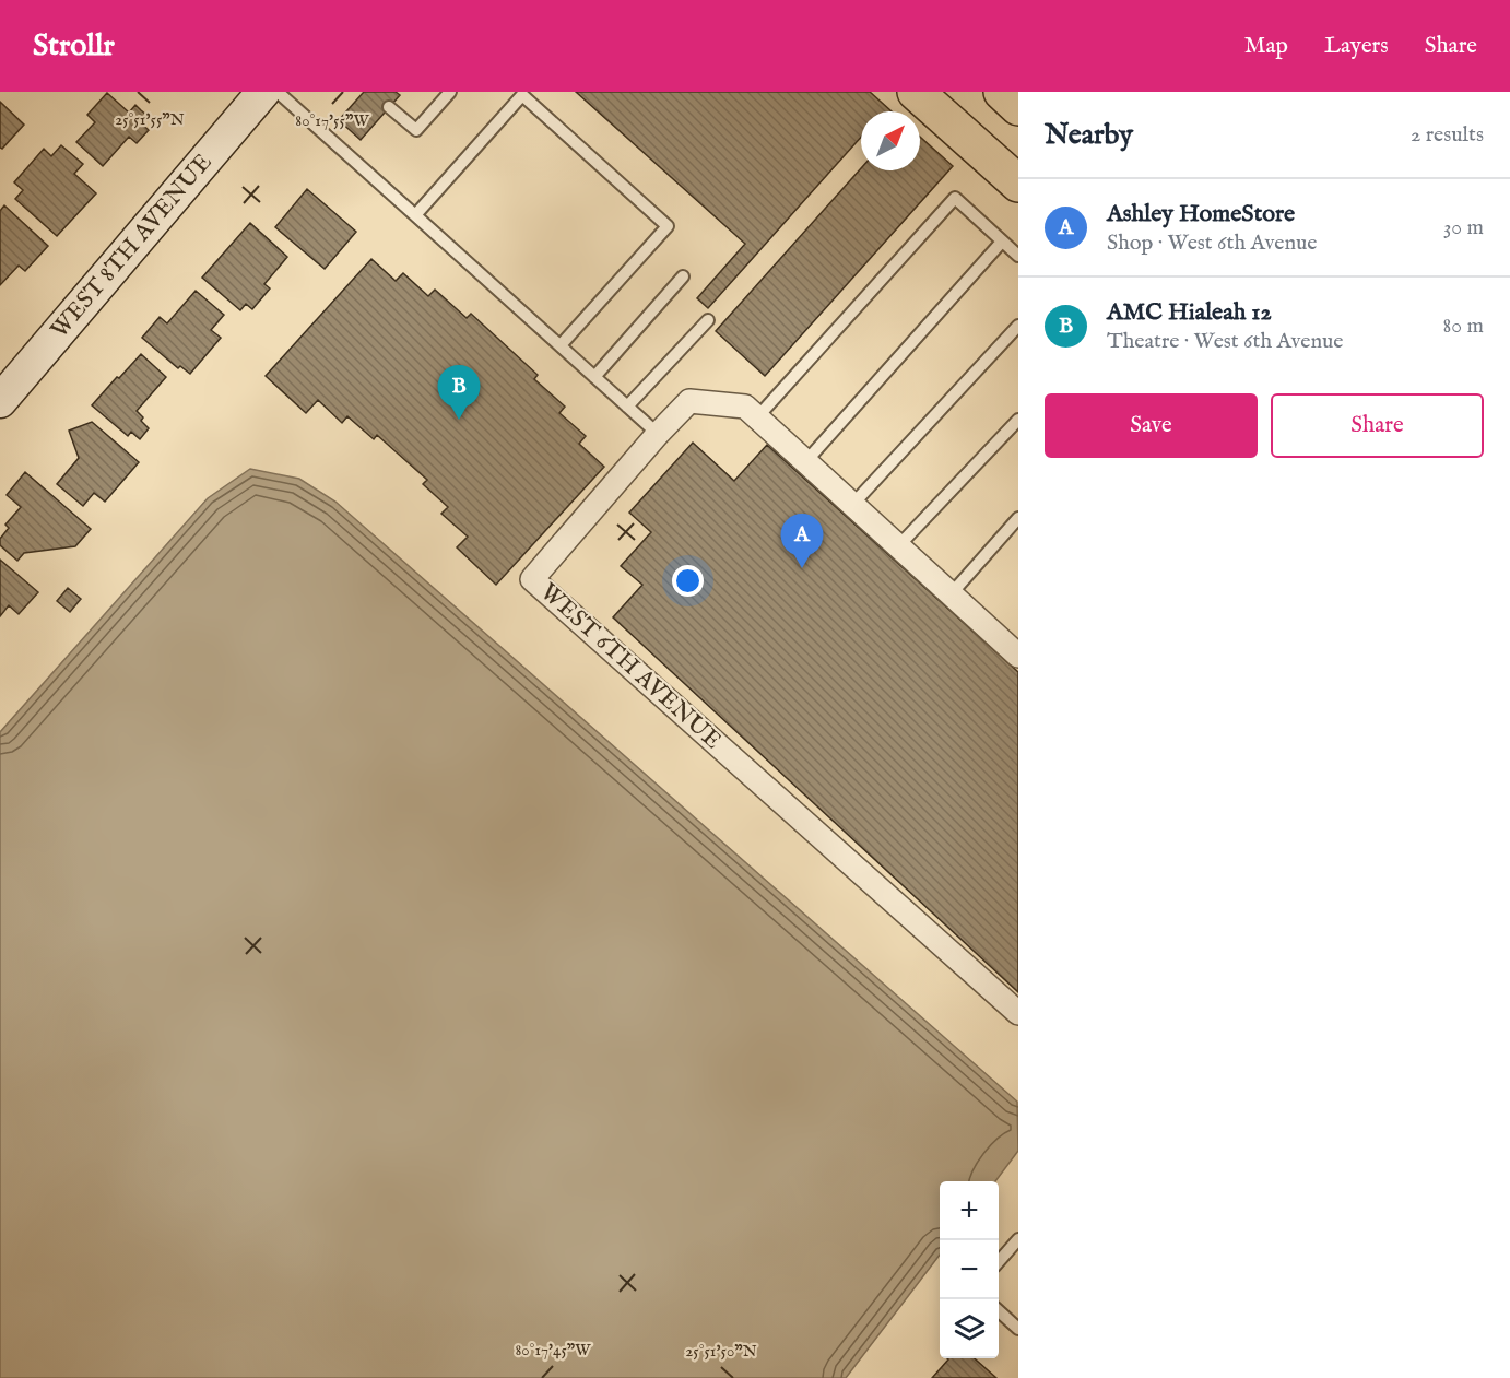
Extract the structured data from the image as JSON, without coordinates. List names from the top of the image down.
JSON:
{
  "streets": {
    "street": ["WEST 8TH AVENUE", "WEST 6TH AVENUE"]
  },
  "north": "top right",
  "page": {
    "header": "Strollr",
    "nav": ["Map", "Layers", "Share"],
    "heading": ["Nearby", "2 results"],
    "list": [
      {
        "mark": "A",
        "name": "Ashley HomeStore",
        "note": "Shop · West 6th Avenue",
        "value": "30 m"
      },
      {
        "mark": "B",
        "name": "AMC Hialeah 12",
        "note": "Theatre · West 6th Avenue",
        "value": "80 m"
      }
    ],
    "pins": ["B", "A"],
    "buttons": ["Save", "Share"],
    "map_buttons": ["+", "−"]
  },
  "coordinates": [
    "25°51'55\"N",
    "80°17'55\"W",
    "80°17'45\"W",
    "25°51'50\"N"
  ]
}
